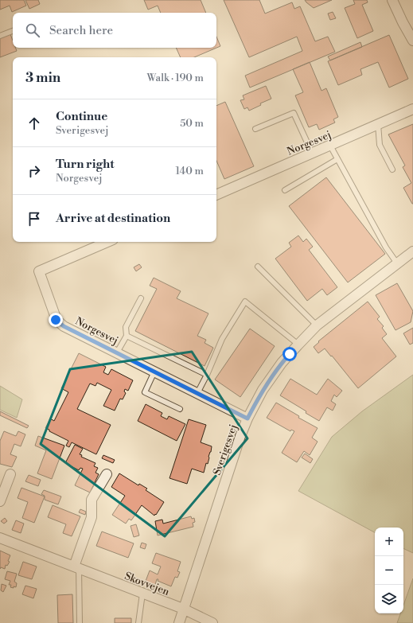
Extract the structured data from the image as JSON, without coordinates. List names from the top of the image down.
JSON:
{
  "streets": {
    "street": ["Norgesvej", "Sverigesvej", "Skovvejen"]
  },
  "crossings": [
    ["Norgesvej", "Sverigesvej"],
    ["Sverigesvej", "Skovvejen"]
  ],
  "page": {
    "search": "Search here",
    "heading": ["3 min", "Walk · 190 m"],
    "list": [
      ["Continue", "Sverigesvej", "50 m"],
      ["Turn right", "Norgesvej", "140 m"],
      "Arrive at destination"
    ],
    "map_buttons": ["+", "−"]
  }
}
